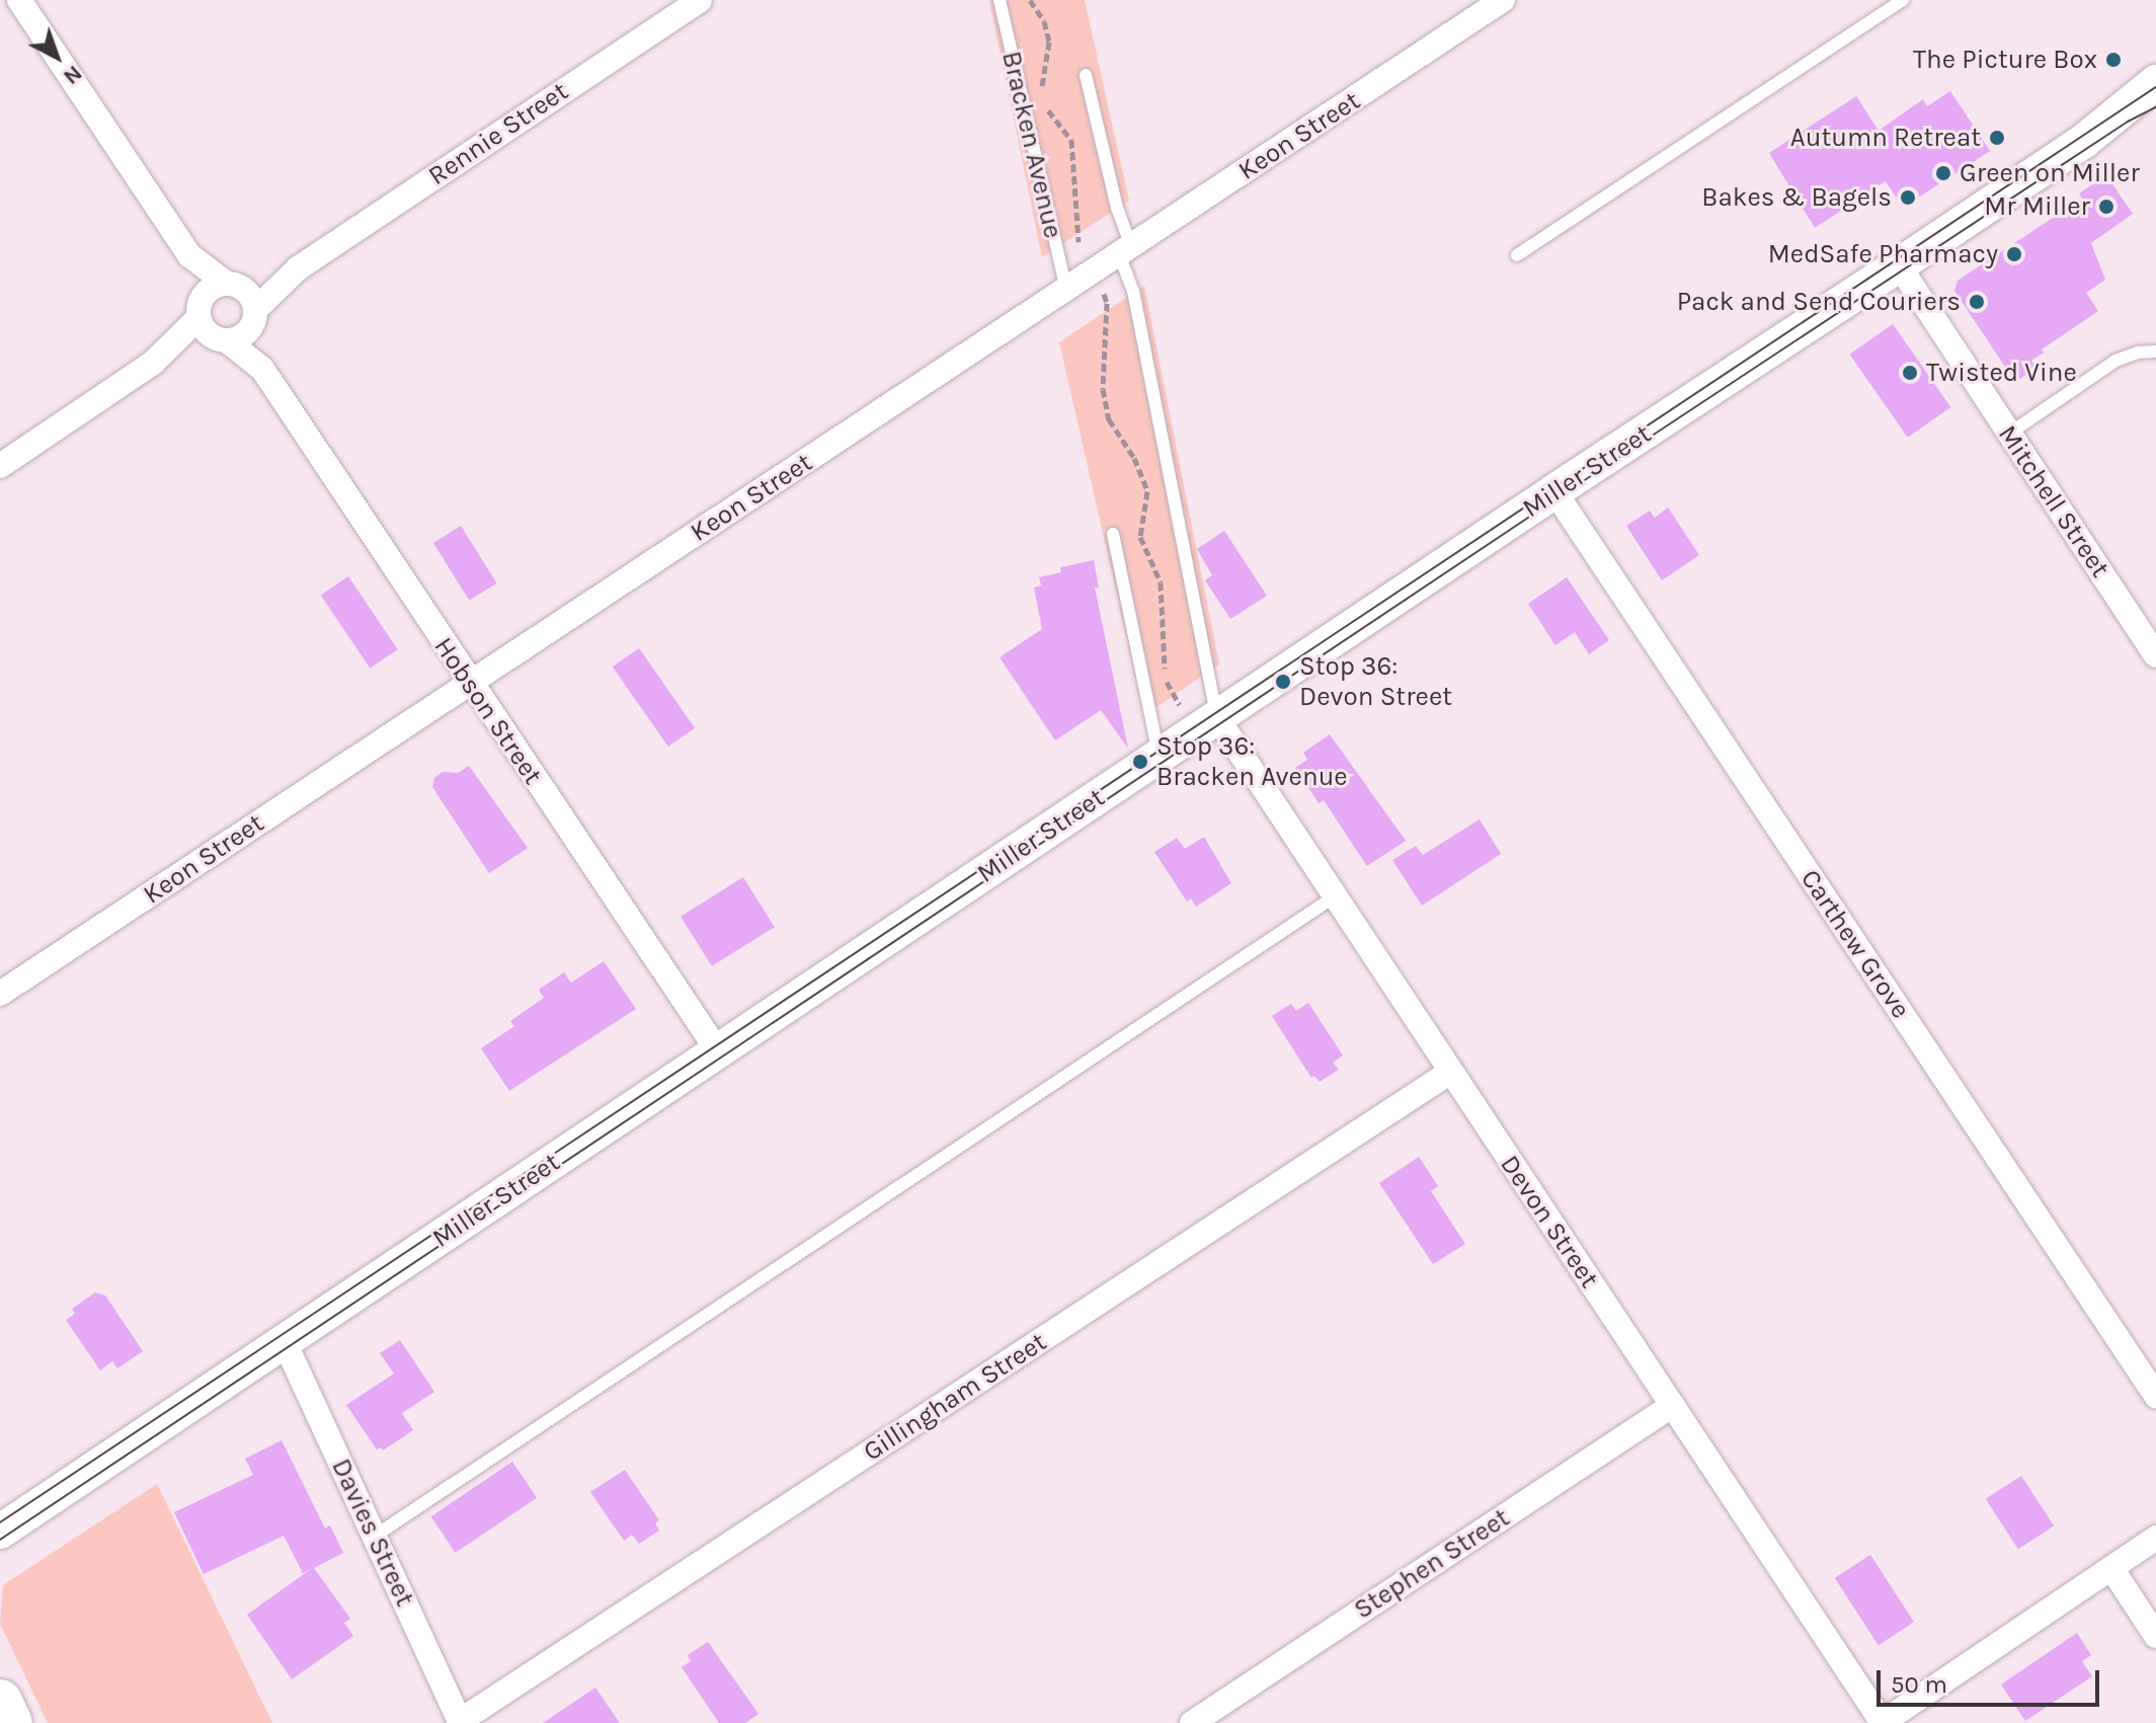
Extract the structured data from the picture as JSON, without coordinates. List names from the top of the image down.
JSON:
{
  "streets": {
    "street": [
      "Rennie Street",
      "Keon Street",
      "Miller Street",
      "Mitchell Street",
      "Hobson Street",
      "Carthew Grove",
      "Devon Street",
      "Gillingham Street",
      "Davies Street",
      "Stephen Street"
    ],
    "lane": ["Bracken Avenue"]
  },
  "crossings": [
    ["Rennie Street", "Hobson Street"],
    ["Keon Street", "Bracken Avenue"],
    ["Keon Street", "Hobson Street"],
    ["Miller Street", "Mitchell Street"],
    ["Miller Street", "Hobson Street"],
    ["Miller Street", "Carthew Grove"],
    ["Miller Street", "Devon Street"],
    ["Miller Street", "Davies Street"],
    ["Devon Street", "Gillingham Street"],
    ["Devon Street", "Stephen Street"],
    ["Gillingham Street", "Davies Street"]
  ],
  "places": [
    "The Picture Box",
    "Autumn Retreat",
    "Green on Miller",
    "Bakes & Bagels",
    "Mr Miller",
    "MedSafe Pharmacy",
    "Pack and Send Couriers",
    "Twisted Vine",
    "Stop 36: Devon Street",
    "Stop 36: Bracken Avenue"
  ],
  "scale_bar": "50 m",
  "north": "bottom right"
}
